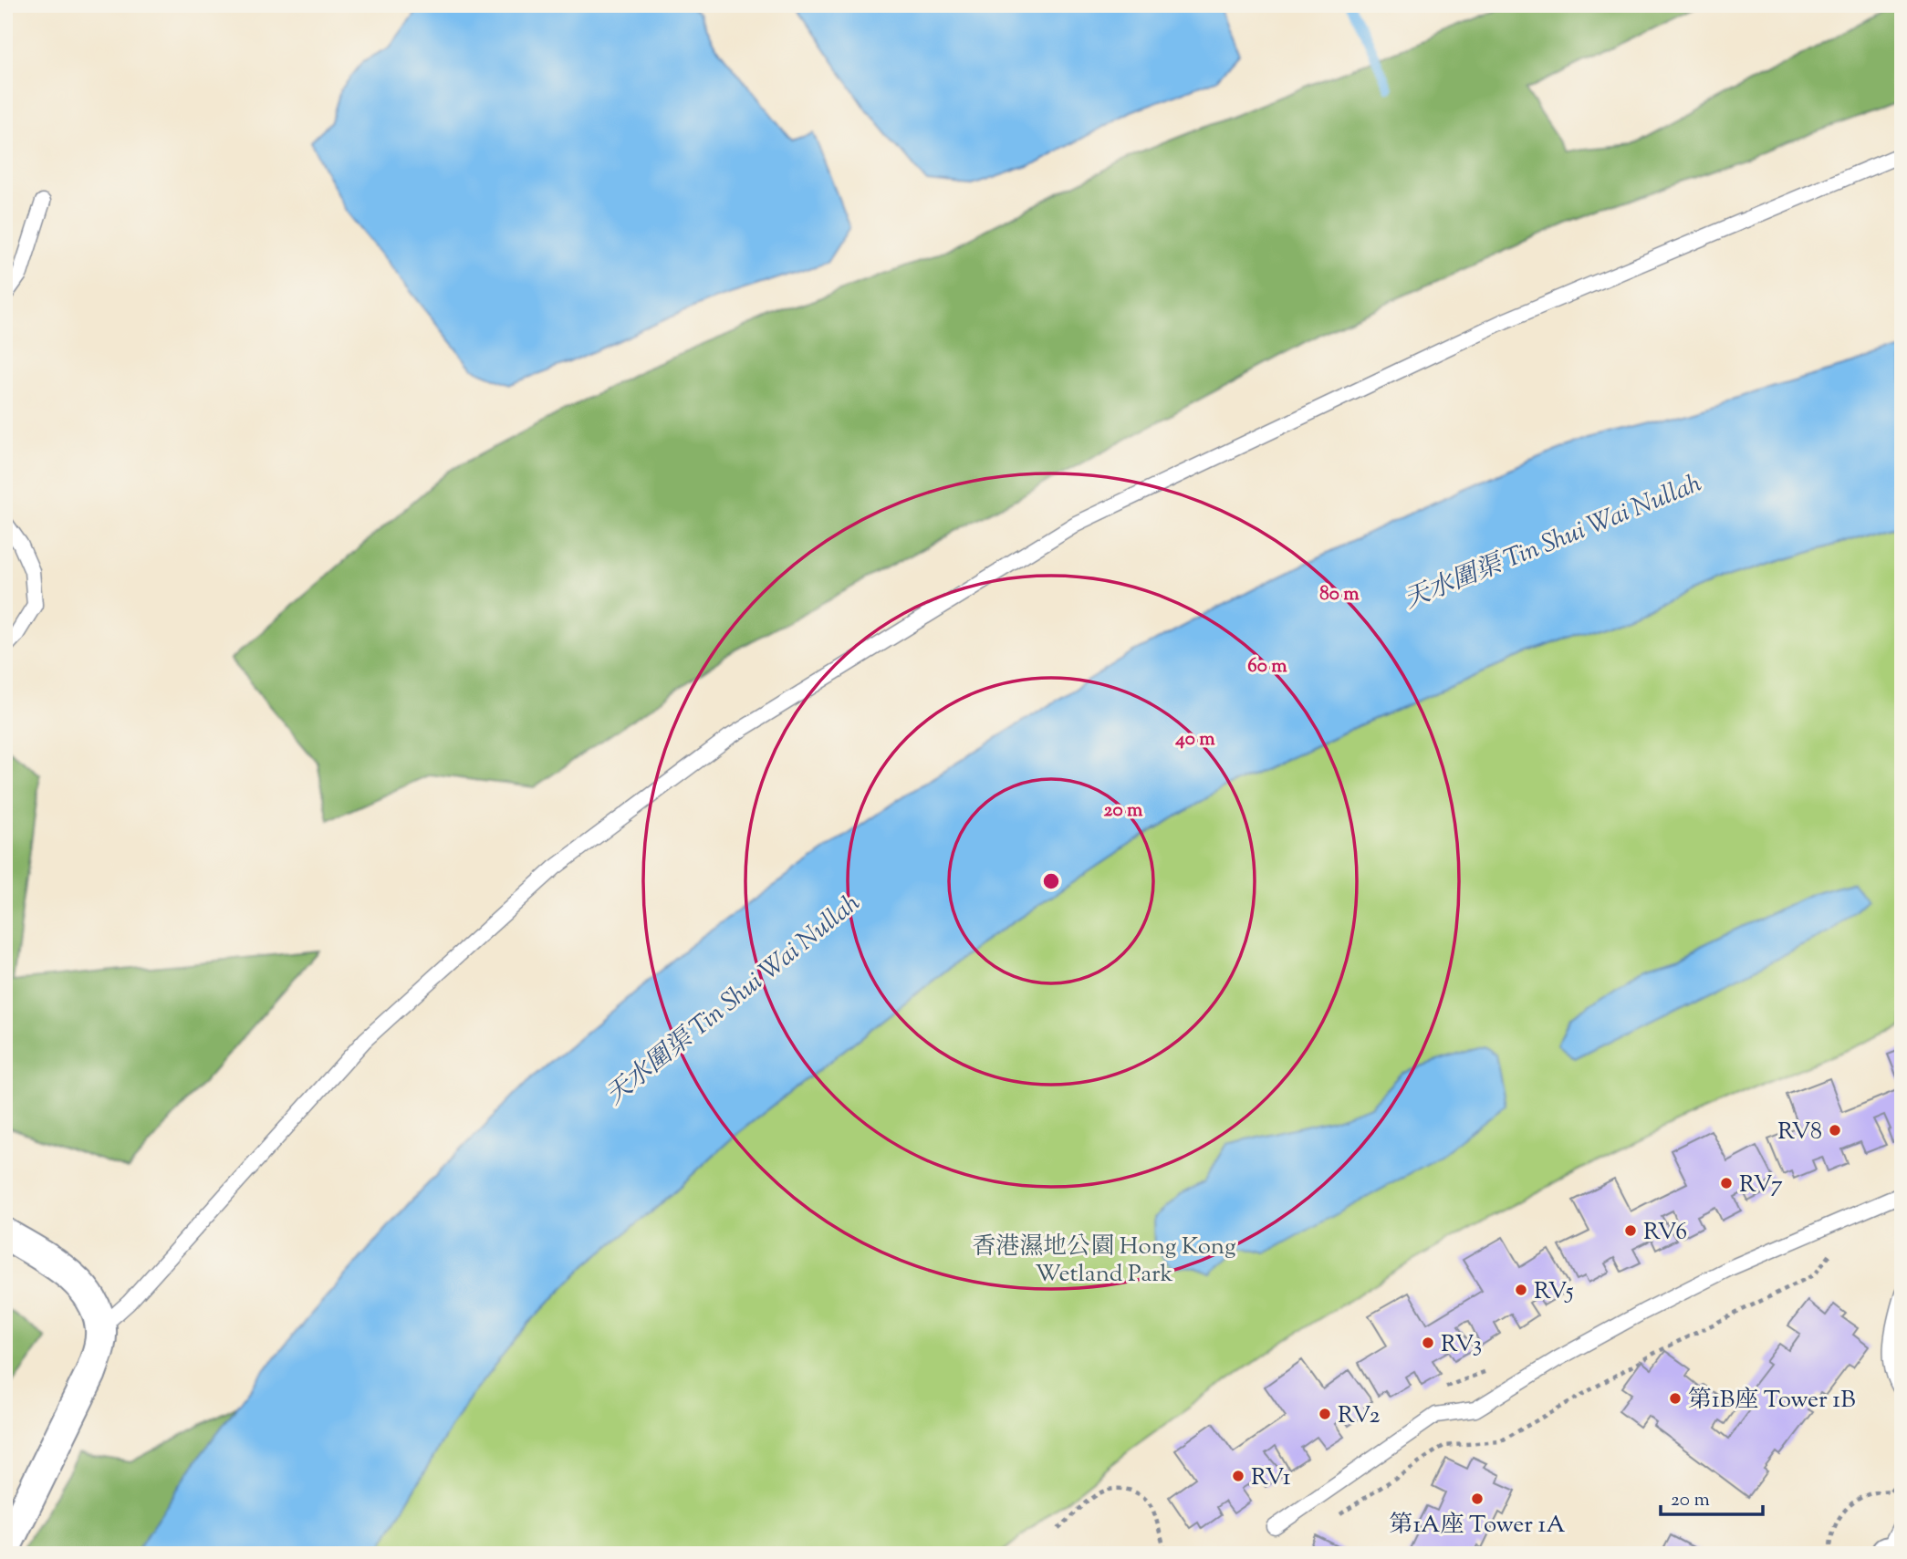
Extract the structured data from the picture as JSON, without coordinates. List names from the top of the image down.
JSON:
{
  "water": ["天水圍渠 Tin Shui Wai Nullah"],
  "parks": ["香港濕地公園 Hong Kong Wetland Park"],
  "places": [
    "RV8",
    "RV7",
    "RV6",
    "RV5",
    "RV3",
    "第1B座 Tower 1B",
    "RV2",
    "RV1",
    "第1A座 Tower 1A"
  ],
  "scale_bar": "20 m",
  "rings": [
    "80 m",
    "60 m",
    "40 m",
    "20 m"
  ]
}
